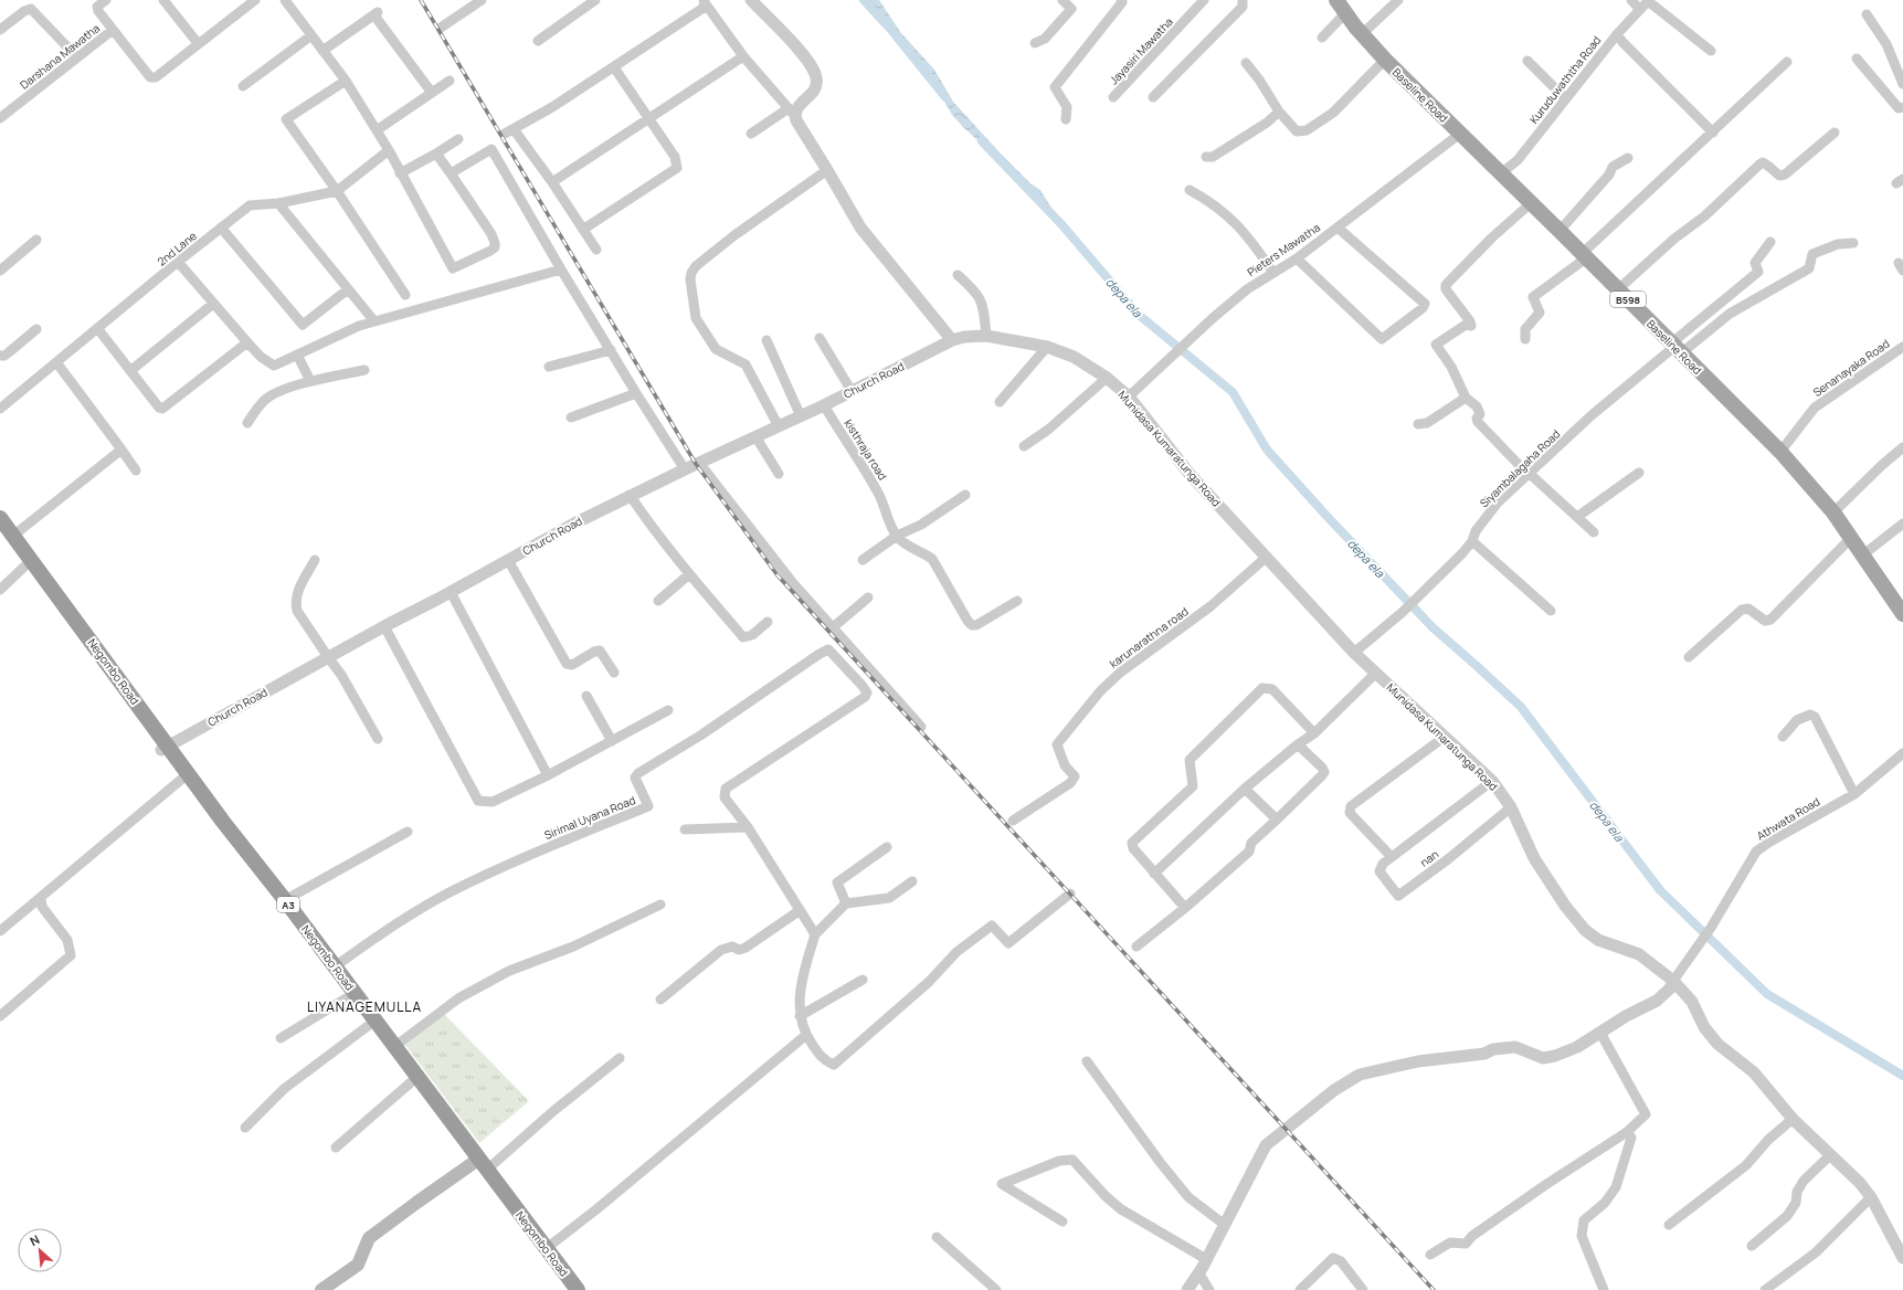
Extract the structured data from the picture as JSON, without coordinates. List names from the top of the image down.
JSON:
{
  "streets": {
    "highway": ["Negombo Road", "A3"],
    "main road": ["Baseline Road", "B598"],
    "street": [
      "Jayasiri Mawatha",
      "Darshana Mawatha",
      "Kuruduwaththa Road",
      "2nd Lane",
      "Pieters Mawatha",
      "Senanayaka Road",
      "Church Road",
      "Munidasa Kumaratunga Road",
      "kisthraja road",
      "Siyambalagaha Road",
      "karunarathna road",
      "Sirimal Uyana Road",
      "Athwata Road",
      "nan"
    ]
  },
  "crossings": [
    ["Kuruduwaththa Road", "Baseline Road"],
    ["Baseline Road", "Pieters Mawatha"],
    ["Baseline Road", "Senanayaka Road"],
    ["Baseline Road", "Siyambalagaha Road"],
    ["Pieters Mawatha", "Munidasa Kumaratunga Road"],
    ["Church Road", "Munidasa Kumaratunga Road"],
    ["Church Road", "kisthraja road"],
    ["Church Road", "Negombo Road"],
    ["Munidasa Kumaratunga Road", "Siyambalagaha Road"],
    ["Munidasa Kumaratunga Road", "karunarathna road"],
    ["Munidasa Kumaratunga Road", "Athwata Road"],
    ["Munidasa Kumaratunga Road", "nan"],
    ["Negombo Road", "Sirimal Uyana Road"]
  ],
  "districts": ["LIYANAGEMULLA"],
  "water": ["depa ela"],
  "north": "top left"
}
